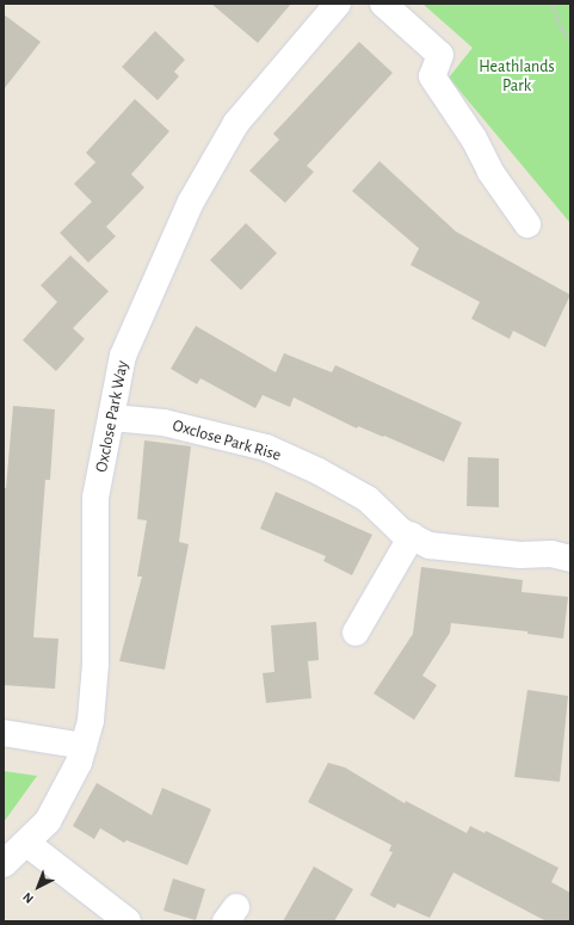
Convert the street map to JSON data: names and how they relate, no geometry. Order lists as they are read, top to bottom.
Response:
{
  "streets": {
    "street": ["Oxclose Park Way", "Oxclose Park Rise"]
  },
  "crossings": [
    ["Oxclose Park Way", "Oxclose Park Rise"]
  ],
  "parks": ["Heathlands Park"],
  "north": "bottom left"
}
